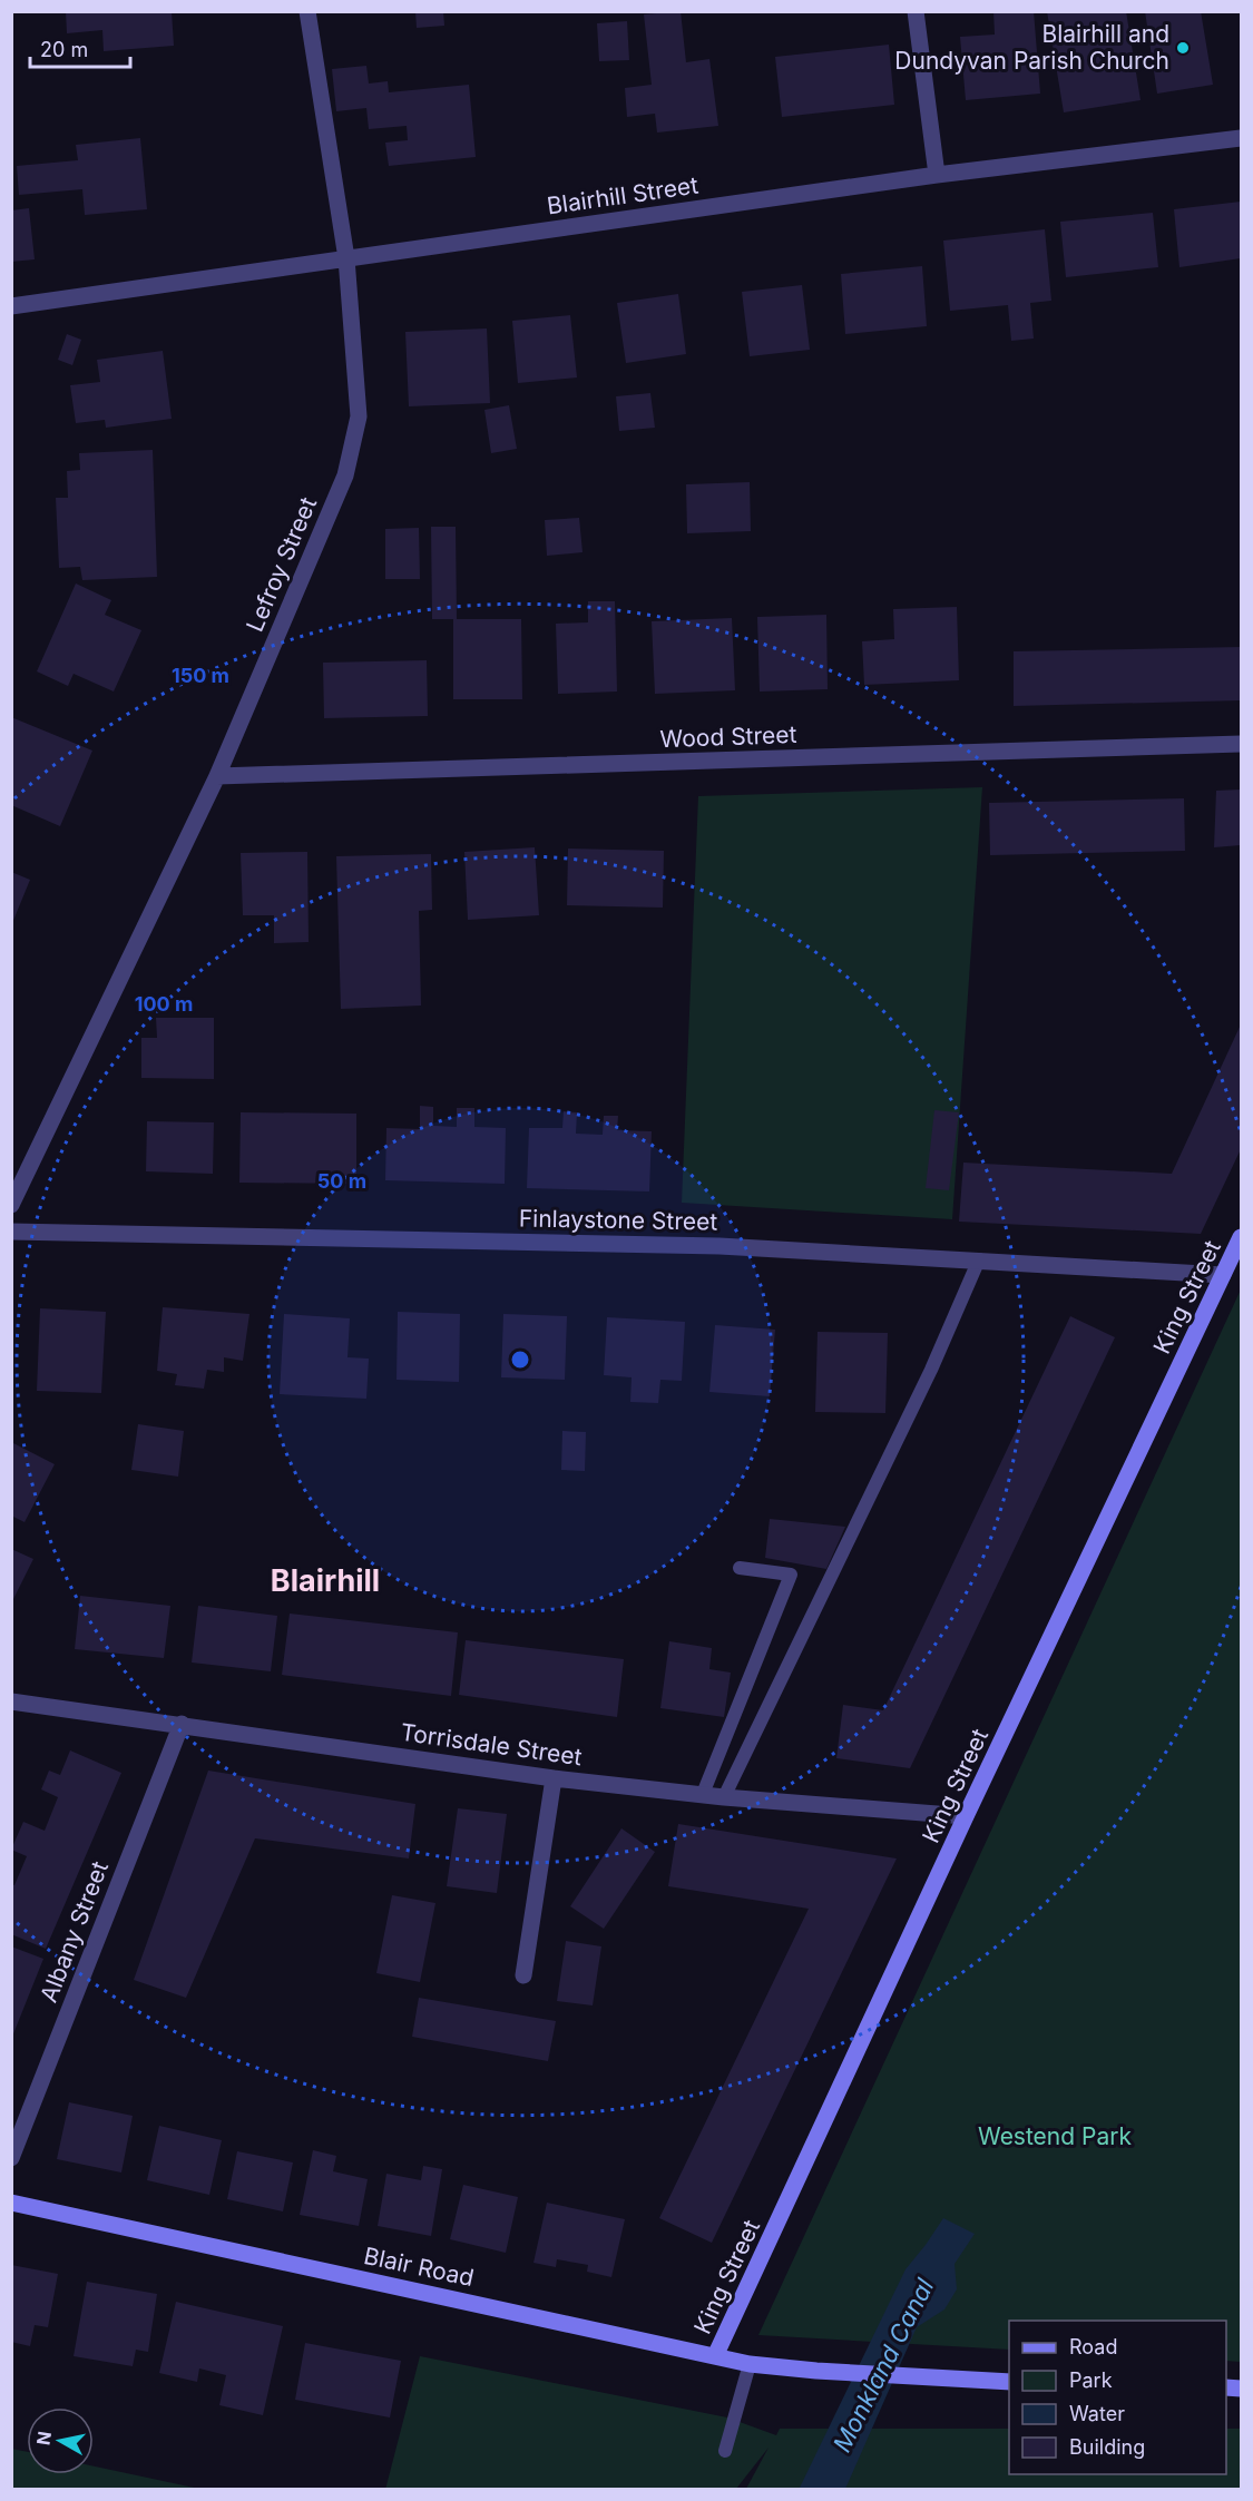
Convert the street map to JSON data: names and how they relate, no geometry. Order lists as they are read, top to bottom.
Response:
{
  "streets": {
    "street": [
      "Blairhill Street",
      "Lefroy Street",
      "Wood Street",
      "Finlaystone Street",
      "King Street",
      "Torrisdale Street",
      "Albany Street",
      "Blair Road"
    ]
  },
  "crossings": [
    ["Blairhill Street", "Lefroy Street"],
    ["Lefroy Street", "Wood Street"],
    ["Finlaystone Street", "King Street"],
    ["King Street", "Torrisdale Street"],
    ["King Street", "Blair Road"],
    ["Torrisdale Street", "Albany Street"]
  ],
  "districts": ["Blairhill"],
  "water": ["Monkland Canal"],
  "parks": ["Westend Park"],
  "places": ["Blairhill and Dundyvan Parish Church"],
  "legend": [
    "Road",
    "Park",
    "Water",
    "Building"
  ],
  "scale_bar": "20 m",
  "north": "left",
  "rings": ["150 m", "100 m", "50 m"]
}
